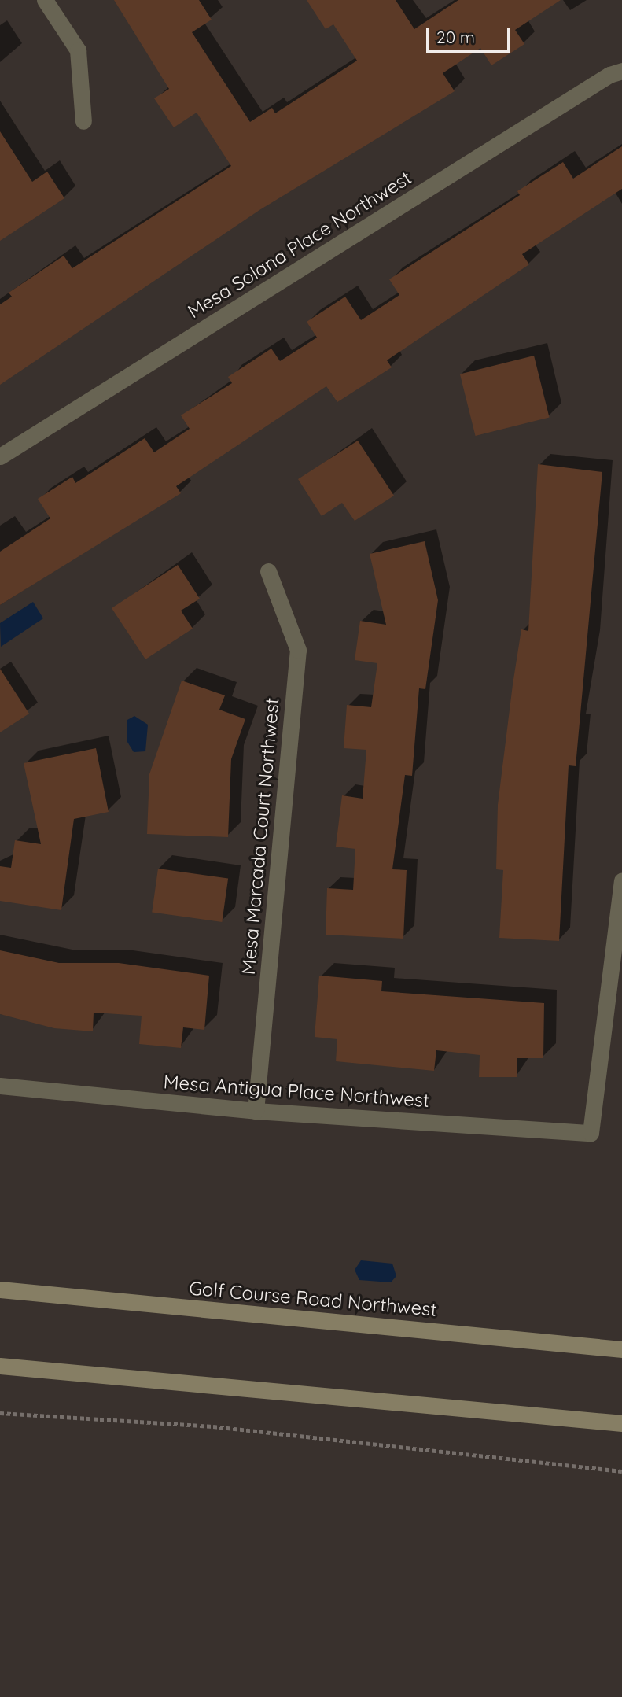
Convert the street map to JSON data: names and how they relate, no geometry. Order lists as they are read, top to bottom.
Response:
{
  "streets": {
    "main road": ["Golf Course Road Northwest"],
    "street": ["Mesa Solana Place Northwest", "Mesa Marcada Court Northwest", "Mesa Antigua Place Northwest"]
  },
  "crossings": [
    ["Mesa Marcada Court Northwest", "Mesa Antigua Place Northwest"]
  ],
  "scale_bar": "20 m"
}
